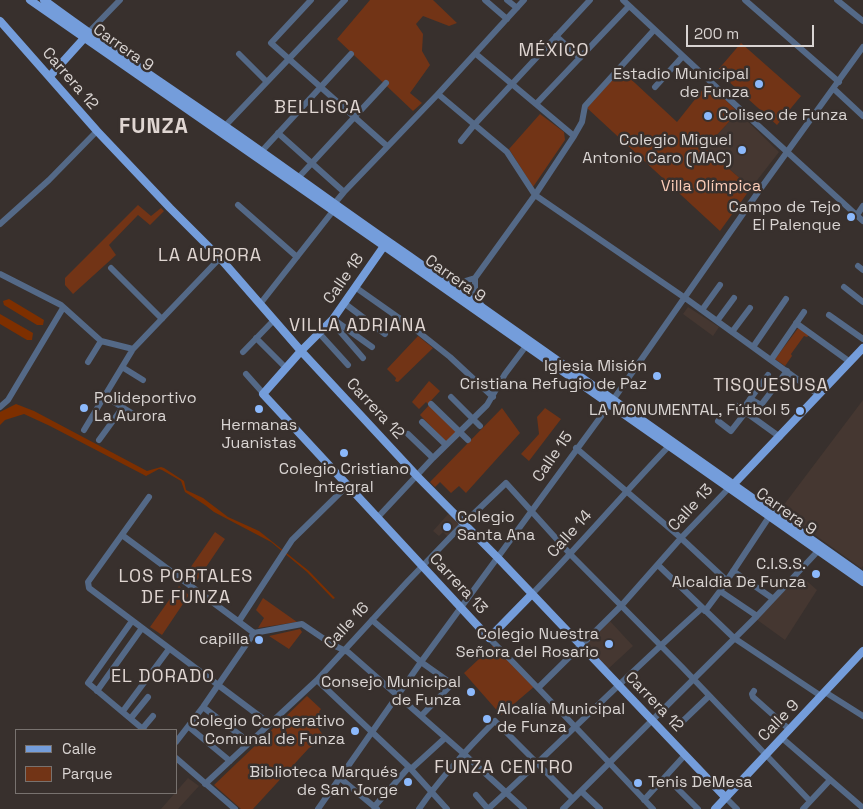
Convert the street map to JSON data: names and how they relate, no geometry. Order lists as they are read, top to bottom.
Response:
{
  "streets": {
    "main road": [
      "Carrera 9",
      "Carrera 12",
      "Calle 18",
      "Calle 13",
      "Calle 14",
      "Carrera 13",
      "Calle 9"
    ],
    "street": ["Calle 15", "Calle 16"]
  },
  "crossings": [
    ["Carrera 9", "Calle 18"],
    ["Carrera 9", "Calle 15"],
    ["Carrera 9", "Calle 13"],
    ["Carrera 9", "Calle 14"],
    ["Carrera 12", "Calle 18"],
    ["Carrera 12", "Calle 15"],
    ["Carrera 12", "Calle 13"],
    ["Carrera 12", "Calle 14"],
    ["Carrera 12", "Calle 16"],
    ["Carrera 12", "Calle 9"],
    ["Calle 18", "Carrera 13"],
    ["Calle 15", "Carrera 13"],
    ["Calle 15", "Calle 16"],
    ["Calle 13", "Carrera 13"],
    ["Calle 14", "Carrera 13"],
    ["Carrera 13", "Calle 16"]
  ],
  "districts": [
    "MÉXICO",
    "BELLISCA",
    "FUNZA",
    "LA AURORA",
    "VILLA ADRIANA",
    "TISQUESUSA",
    "LOS PORTALES DE FUNZA",
    "EL DORADO",
    "FUNZA CENTRO"
  ],
  "parks": ["Villa Olímpica"],
  "places": [
    "Estadio Municipal de Funza",
    "Coliseo de Funza",
    "Colegio Miguel Antonio Caro (MAC)",
    "Campo de Tejo El Palenque",
    "Iglesia Misión Cristiana Refugio de Paz",
    "Polideportivo La Aurora",
    "Hermanas Juanistas",
    "LA MONUMENTAL, Fútbol 5",
    "Colegio Cristiano Integral",
    "Colegio Santa Ana",
    "C.I.S.S. Alcaldia De Funza",
    "capilla",
    "Colegio Nuestra Señora del Rosario",
    "Consejo Municipal de Funza",
    "Alcalía Municipal de Funza",
    "Colegio Cooperativo Comunal de Funza",
    "Biblioteca Marqués de San Jorge",
    "Tenis DeMesa"
  ],
  "legend": ["Calle", "Parque"],
  "scale_bar": "200 m"
}
